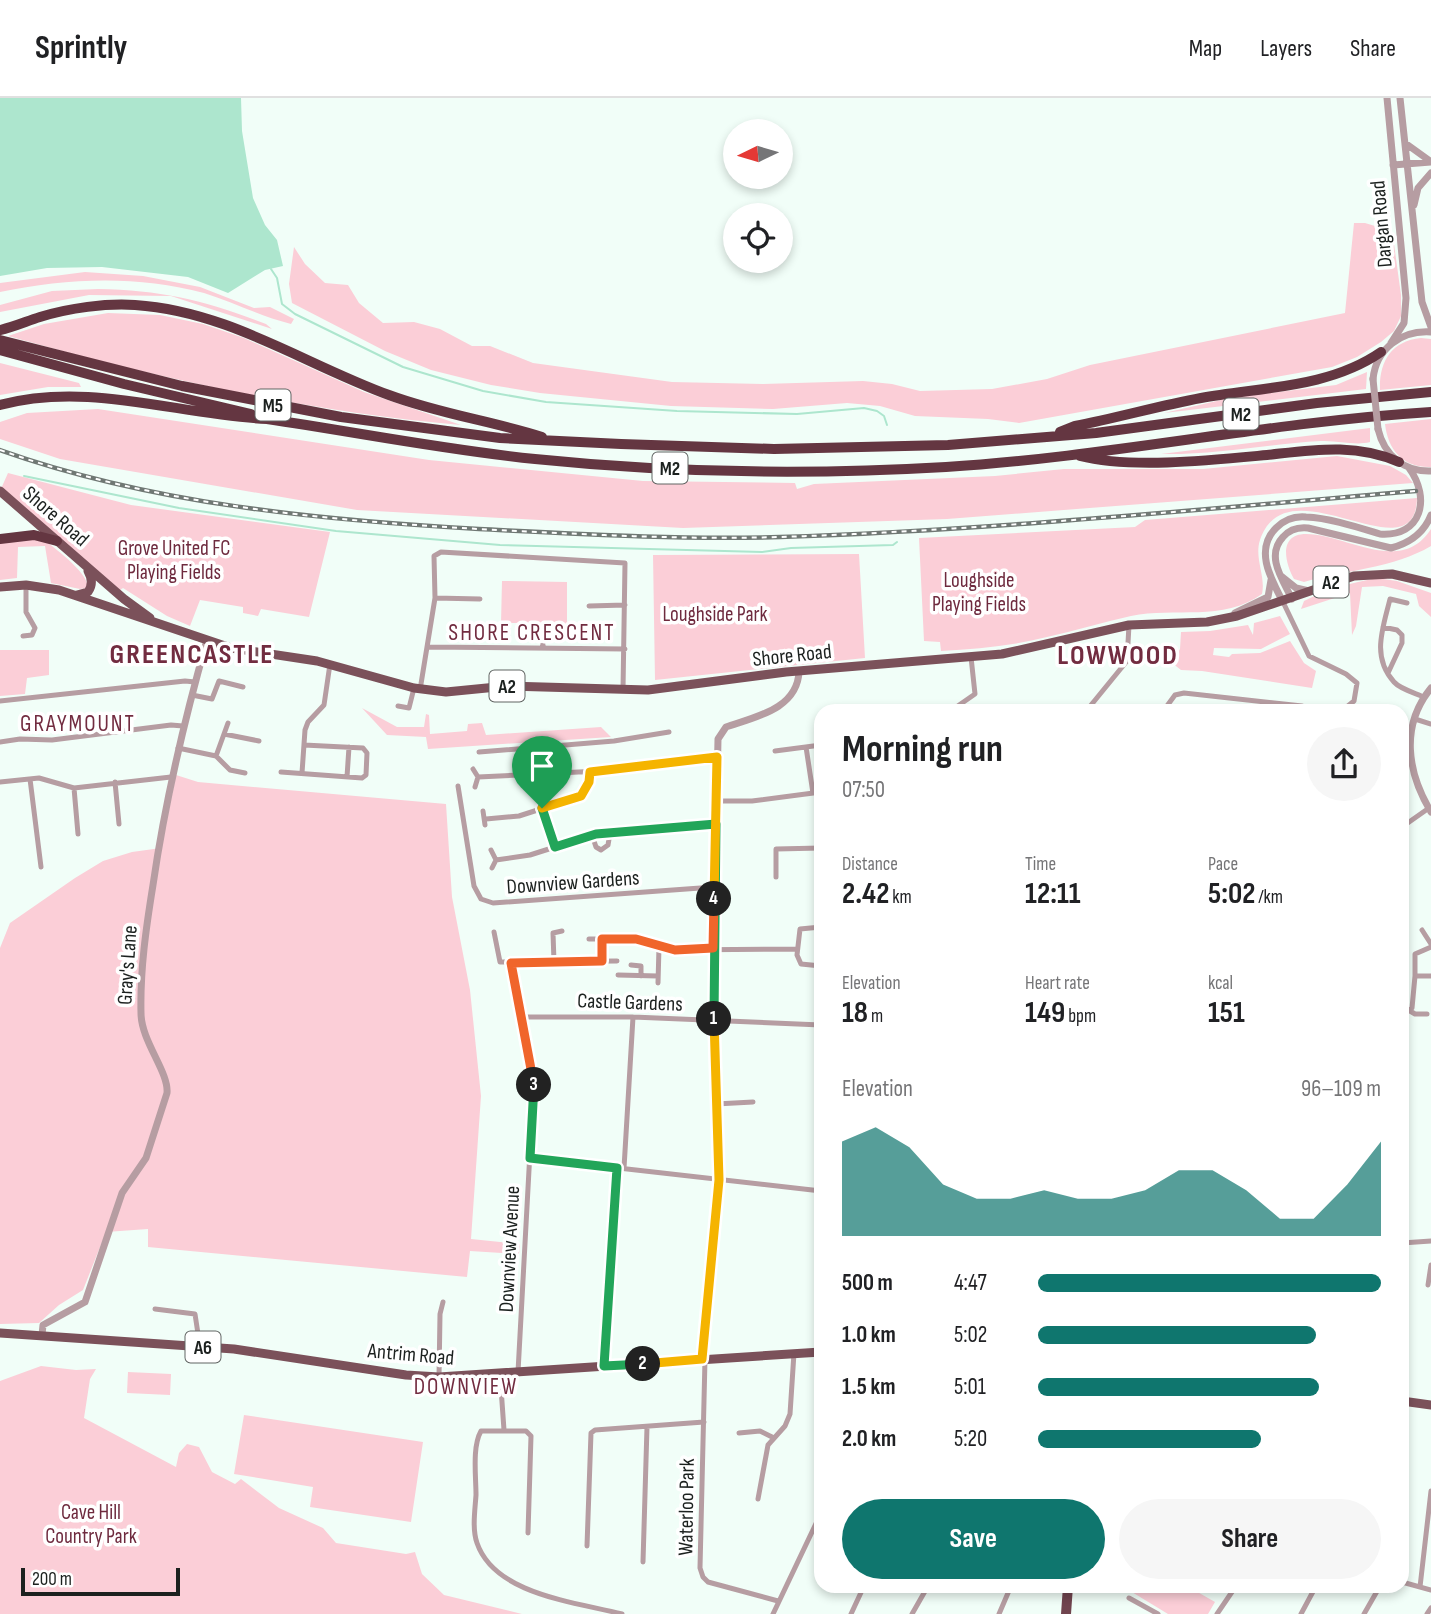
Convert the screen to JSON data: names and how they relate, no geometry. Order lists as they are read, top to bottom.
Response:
{
  "streets": {
    "highway": ["M5", "M2"],
    "main road": [
      "Shore Road",
      "A2",
      "A6",
      "Antrim Road"
    ],
    "street": [
      "Dargan Road",
      "Downview Gardens",
      "Gray's Lane",
      "Castle Gardens",
      "Downview Avenue",
      "Waterloo Park"
    ]
  },
  "crossings": [
    ["M5", "M2"],
    ["Shore Road", "Gray's Lane"],
    ["Gray's Lane", "Antrim Road"],
    ["Castle Gardens", "Downview Avenue"],
    ["Downview Avenue", "Antrim Road"],
    ["Antrim Road", "Waterloo Park"]
  ],
  "districts": [
    "SHORE CRESCENT",
    "GREENCASTLE",
    "LOWWOOD",
    "GRAYMOUNT",
    "DOWNVIEW"
  ],
  "parks": [
    "Grove United FC Playing Fields",
    "Loughside Playing Fields",
    "Loughside Park",
    "Cave Hill Country Park"
  ],
  "scale_bar": "200 m",
  "north": "left",
  "page": {
    "header": "Sprintly",
    "nav": ["Map", "Layers", "Share"],
    "heading": ["Morning run", "07:50"],
    "stats": [
      ["Distance", "2.42 km"],
      ["Time", "12:11"],
      ["Pace", "5:02 /km"],
      ["Elevation", "18 m"],
      ["Heart rate", "149 bpm"],
      ["kcal", "151"]
    ],
    "pins": [
      "4",
      "1",
      "3",
      "2"
    ],
    "chart": ["Elevation", "96–109 m"],
    "list": [
      {
        "name": "500 m",
        "note": "4:47"
      },
      {
        "name": "1.0 km",
        "note": "5:02"
      },
      {
        "name": "1.5 km",
        "note": "5:01"
      },
      {
        "name": "2.0 km",
        "note": "5:20"
      }
    ],
    "buttons": ["Save", "Share"],
    "scale": "200 m"
  }
}
